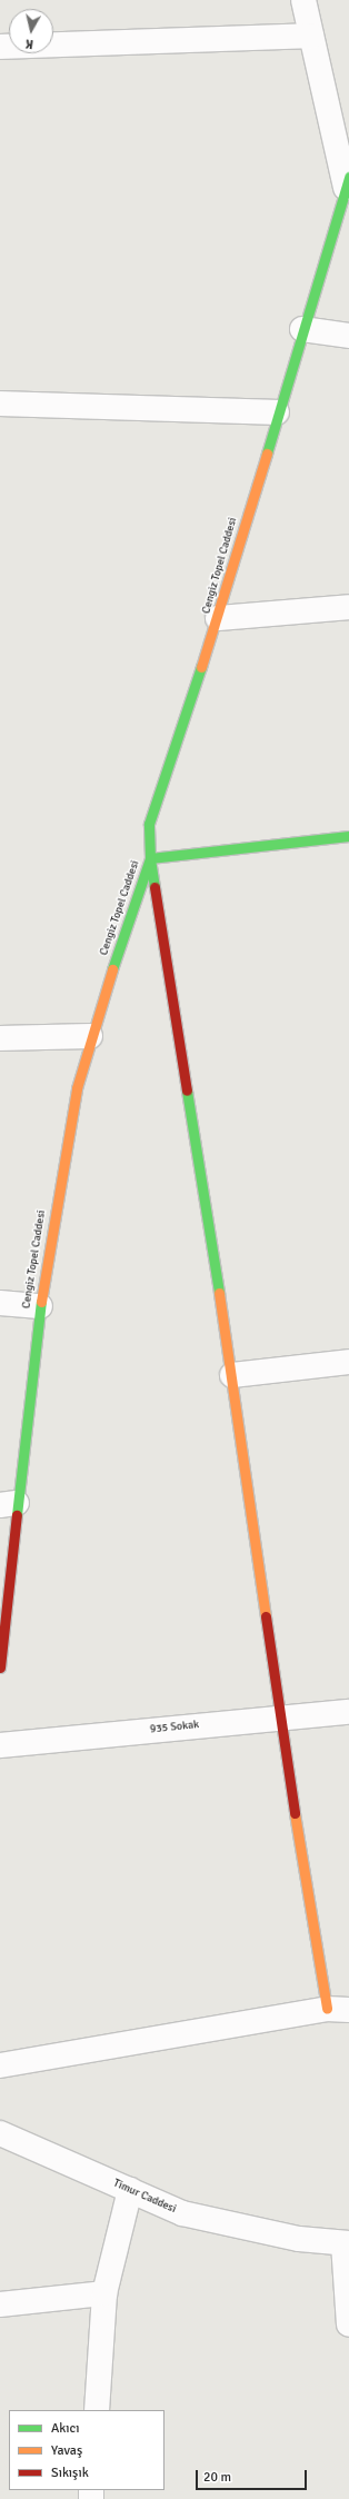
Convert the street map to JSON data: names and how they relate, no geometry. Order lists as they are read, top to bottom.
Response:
{
  "streets": {
    "street": ["Cengiz Topel Caddesi", "935 Sokak", "Timur Caddesi"]
  },
  "legend": ["Akıcı", "Yavaş", "Sıkışık"],
  "scale_bar": "20 m",
  "north": "bottom"
}
